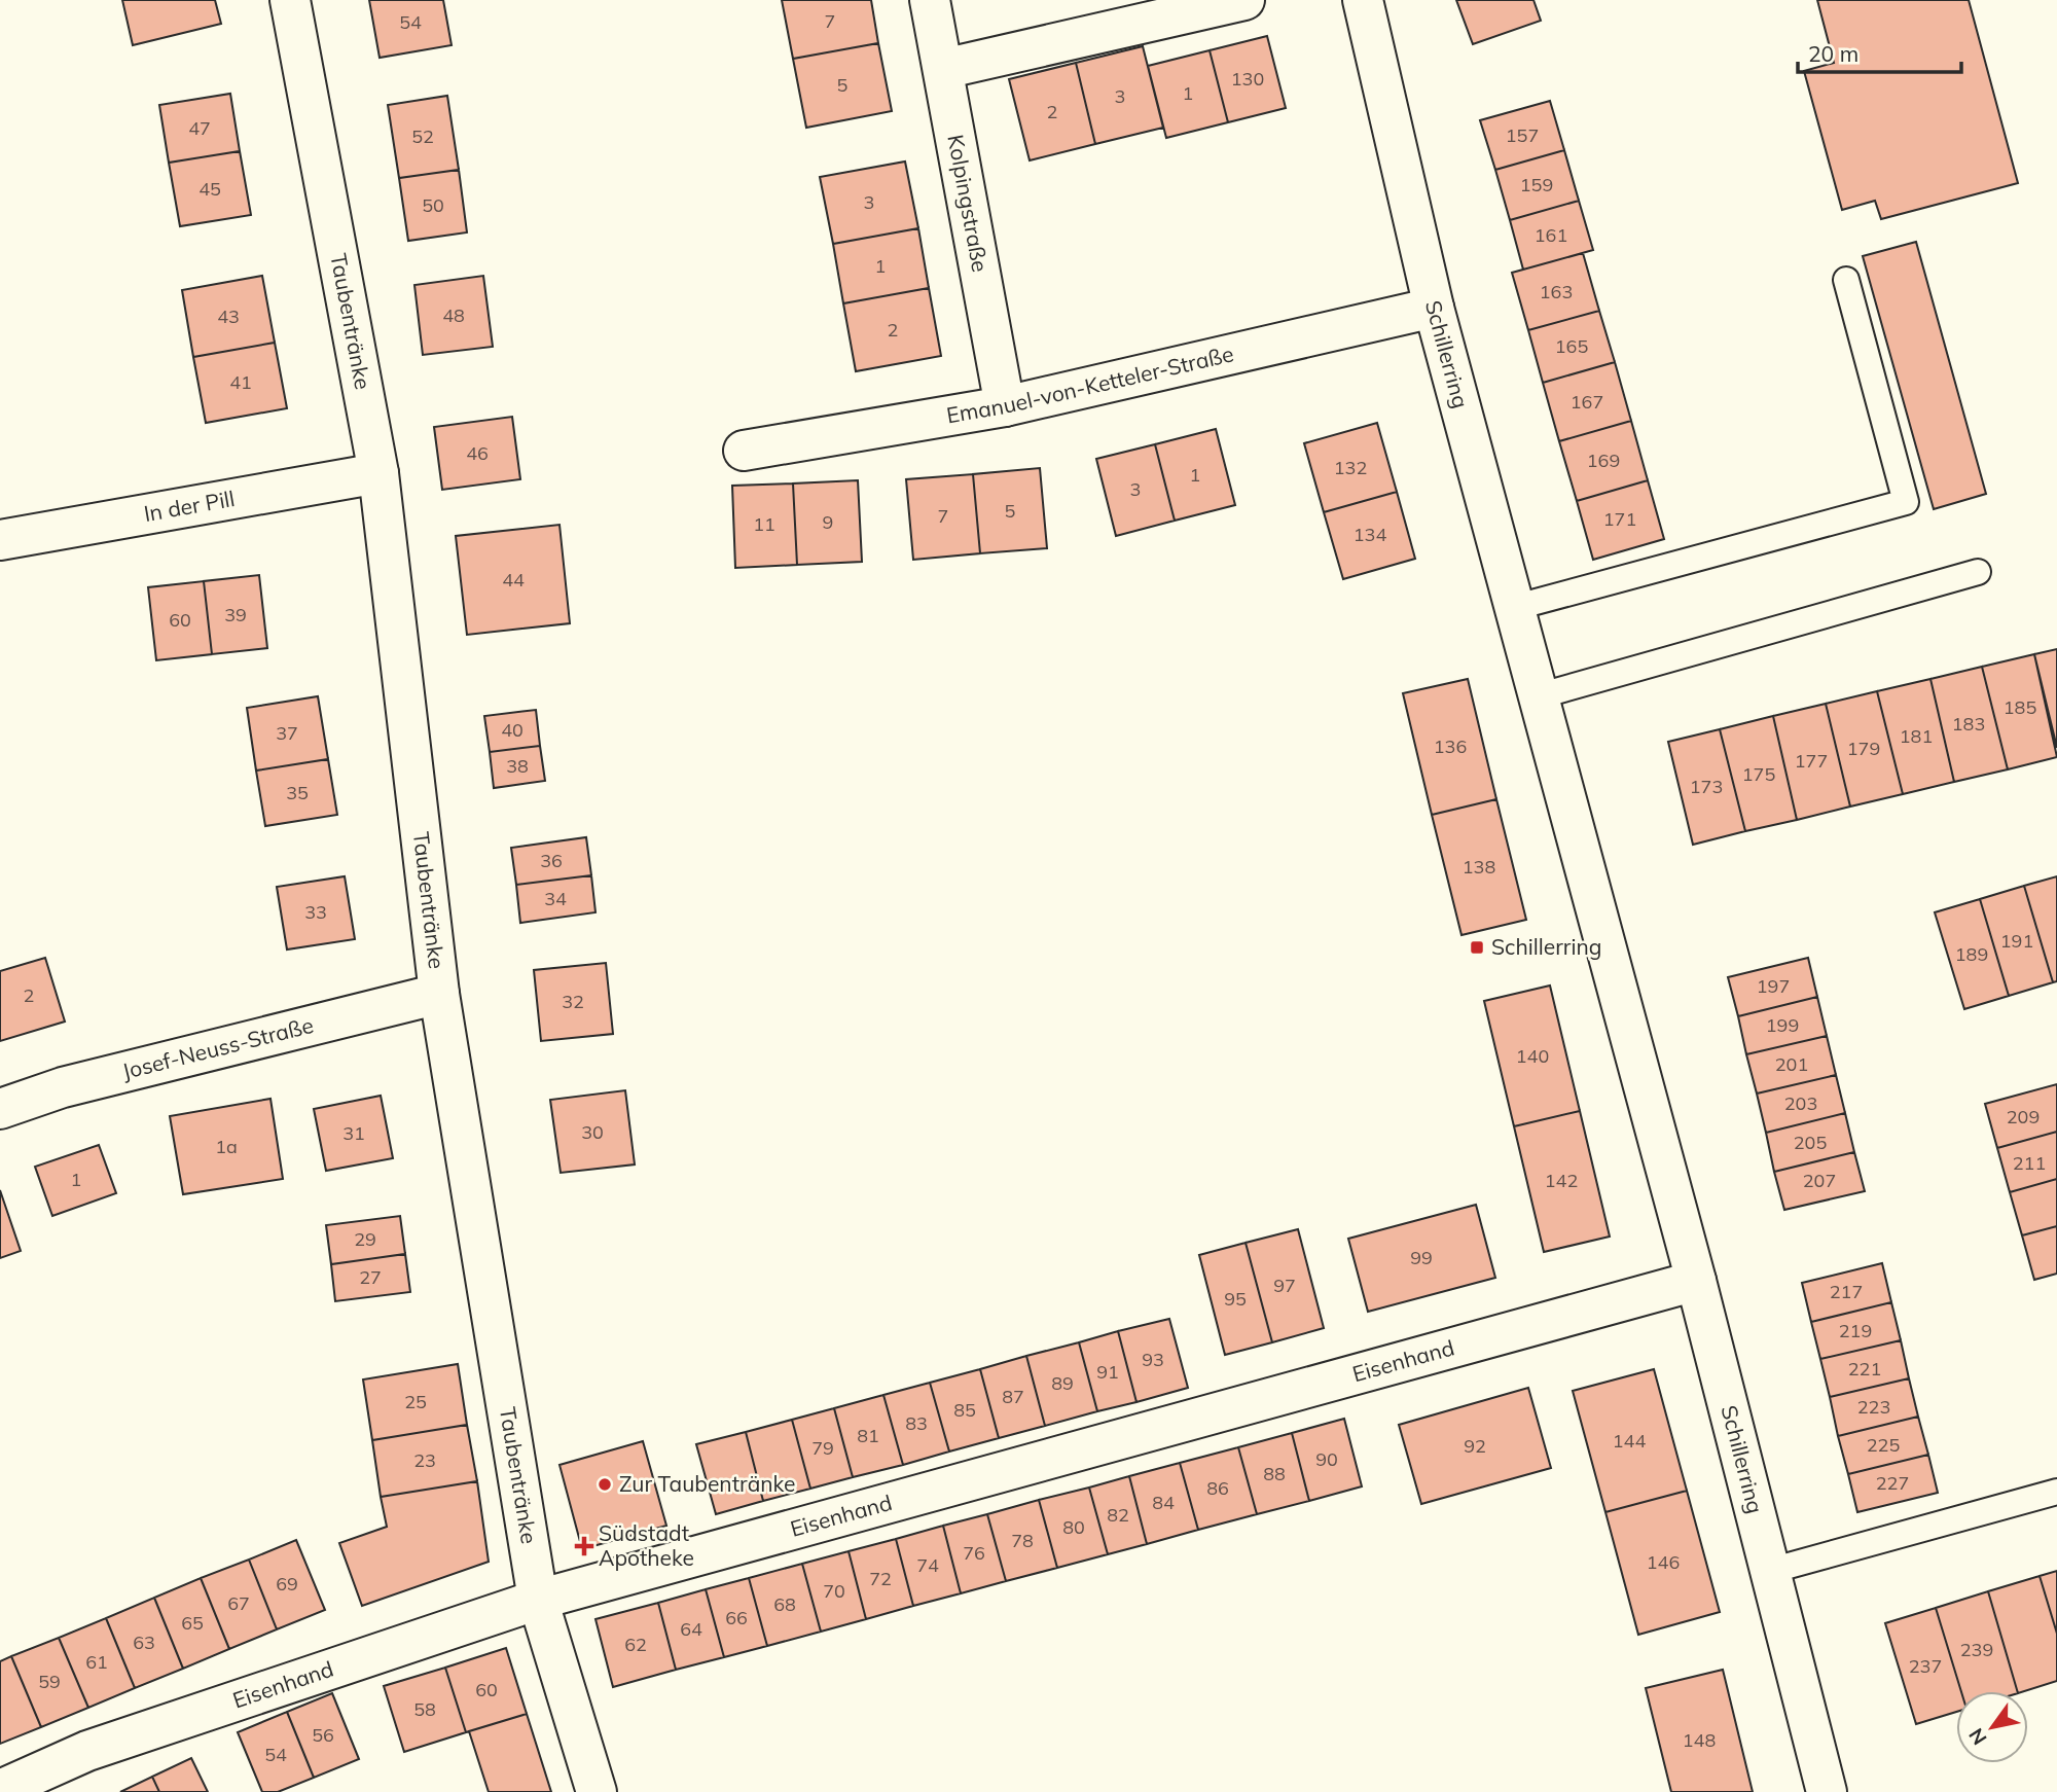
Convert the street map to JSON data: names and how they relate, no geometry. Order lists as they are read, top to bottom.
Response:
{
  "streets": {
    "street": [
      "Kolpingstraße",
      "Taubentränke",
      "Schillerring",
      "Emanuel-von-Ketteler-Straße",
      "In der Pill",
      "Josef-Neuss-Straße",
      "Eisenhand"
    ]
  },
  "crossings": [
    ["Kolpingstraße", "Emanuel-von-Ketteler-Straße"],
    ["Taubentränke", "In der Pill"],
    ["Taubentränke", "Josef-Neuss-Straße"],
    ["Taubentränke", "Eisenhand"],
    ["Schillerring", "Emanuel-von-Ketteler-Straße"],
    ["Schillerring", "Eisenhand"]
  ],
  "places": {
    "transit": ["Schillerring"],
    "other": ["Zur Taubentränke"],
    "health": ["Südstadt Apotheke"]
  },
  "house_numbers": [
    "7",
    "54",
    "130",
    "5",
    "1",
    "3",
    "2",
    "47",
    "157",
    "52",
    "159",
    "45",
    "3",
    "50",
    "161",
    "1",
    "163",
    "48",
    "43",
    "2",
    "165",
    "41",
    "167",
    "46",
    "169",
    "132",
    "1",
    "3",
    "5",
    "7",
    "171",
    "9",
    "11",
    "134",
    "44",
    "39",
    "60",
    "185",
    "183",
    "40",
    "37",
    "181",
    "136",
    "179",
    "177",
    "38",
    "175",
    "173",
    "35",
    "36",
    "138",
    "34",
    "33",
    "191",
    "189",
    "197",
    "2",
    "32",
    "199",
    "140",
    "201",
    "203",
    "209",
    "30",
    "31",
    "205",
    "1a",
    "211",
    "1",
    "142",
    "207",
    "29",
    "99",
    "27",
    "97",
    "217",
    "95",
    "219",
    "93",
    "221",
    "91",
    "89",
    "87",
    "25",
    "223",
    "85",
    "83",
    "81",
    "144",
    "225",
    "92",
    "79",
    "90",
    "23",
    "88",
    "227",
    "86",
    "84",
    "82",
    "80",
    "78",
    "76",
    "146",
    "74",
    "72",
    "69",
    "70",
    "67",
    "68",
    "66",
    "65",
    "64",
    "63",
    "62",
    "239",
    "61",
    "237",
    "59",
    "60",
    "58",
    "56",
    "148",
    "54"
  ],
  "scale_bar": "20 m",
  "north": "bottom left"
}
